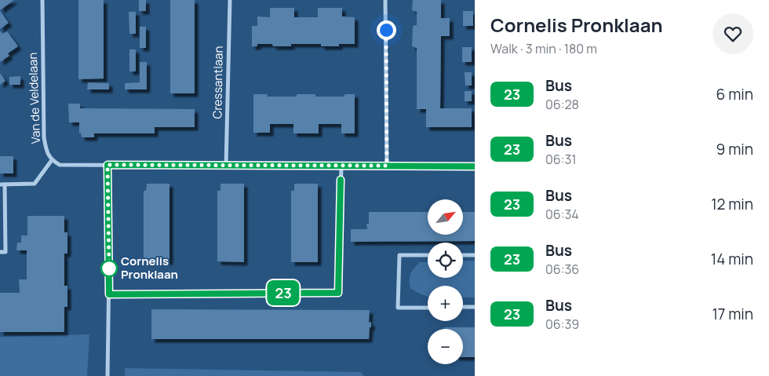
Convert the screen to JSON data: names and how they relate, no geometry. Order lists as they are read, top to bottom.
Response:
{
  "streets": {
    "street": ["Cressantlaan", "Van de Veldelaan"]
  },
  "places": ["Cornelis Pronklaan"],
  "lines": ["bus line 23"],
  "north": "top right",
  "page": {
    "on_map": "23",
    "heading": ["Cornelis Pronklaan", "Walk · 3 min · 180 m"],
    "list": [
      {
        "mark": "23",
        "name": "Bus",
        "note": "06:28",
        "value": "6 min"
      },
      {
        "mark": "23",
        "name": "Bus",
        "note": "06:31",
        "value": "9 min"
      },
      {
        "mark": "23",
        "name": "Bus",
        "note": "06:34",
        "value": "12 min"
      },
      {
        "mark": "23",
        "name": "Bus",
        "note": "06:36",
        "value": "14 min"
      },
      {
        "mark": "23",
        "name": "Bus",
        "note": "06:39",
        "value": "17 min"
      }
    ],
    "map_buttons": ["+", "−"]
  }
}
